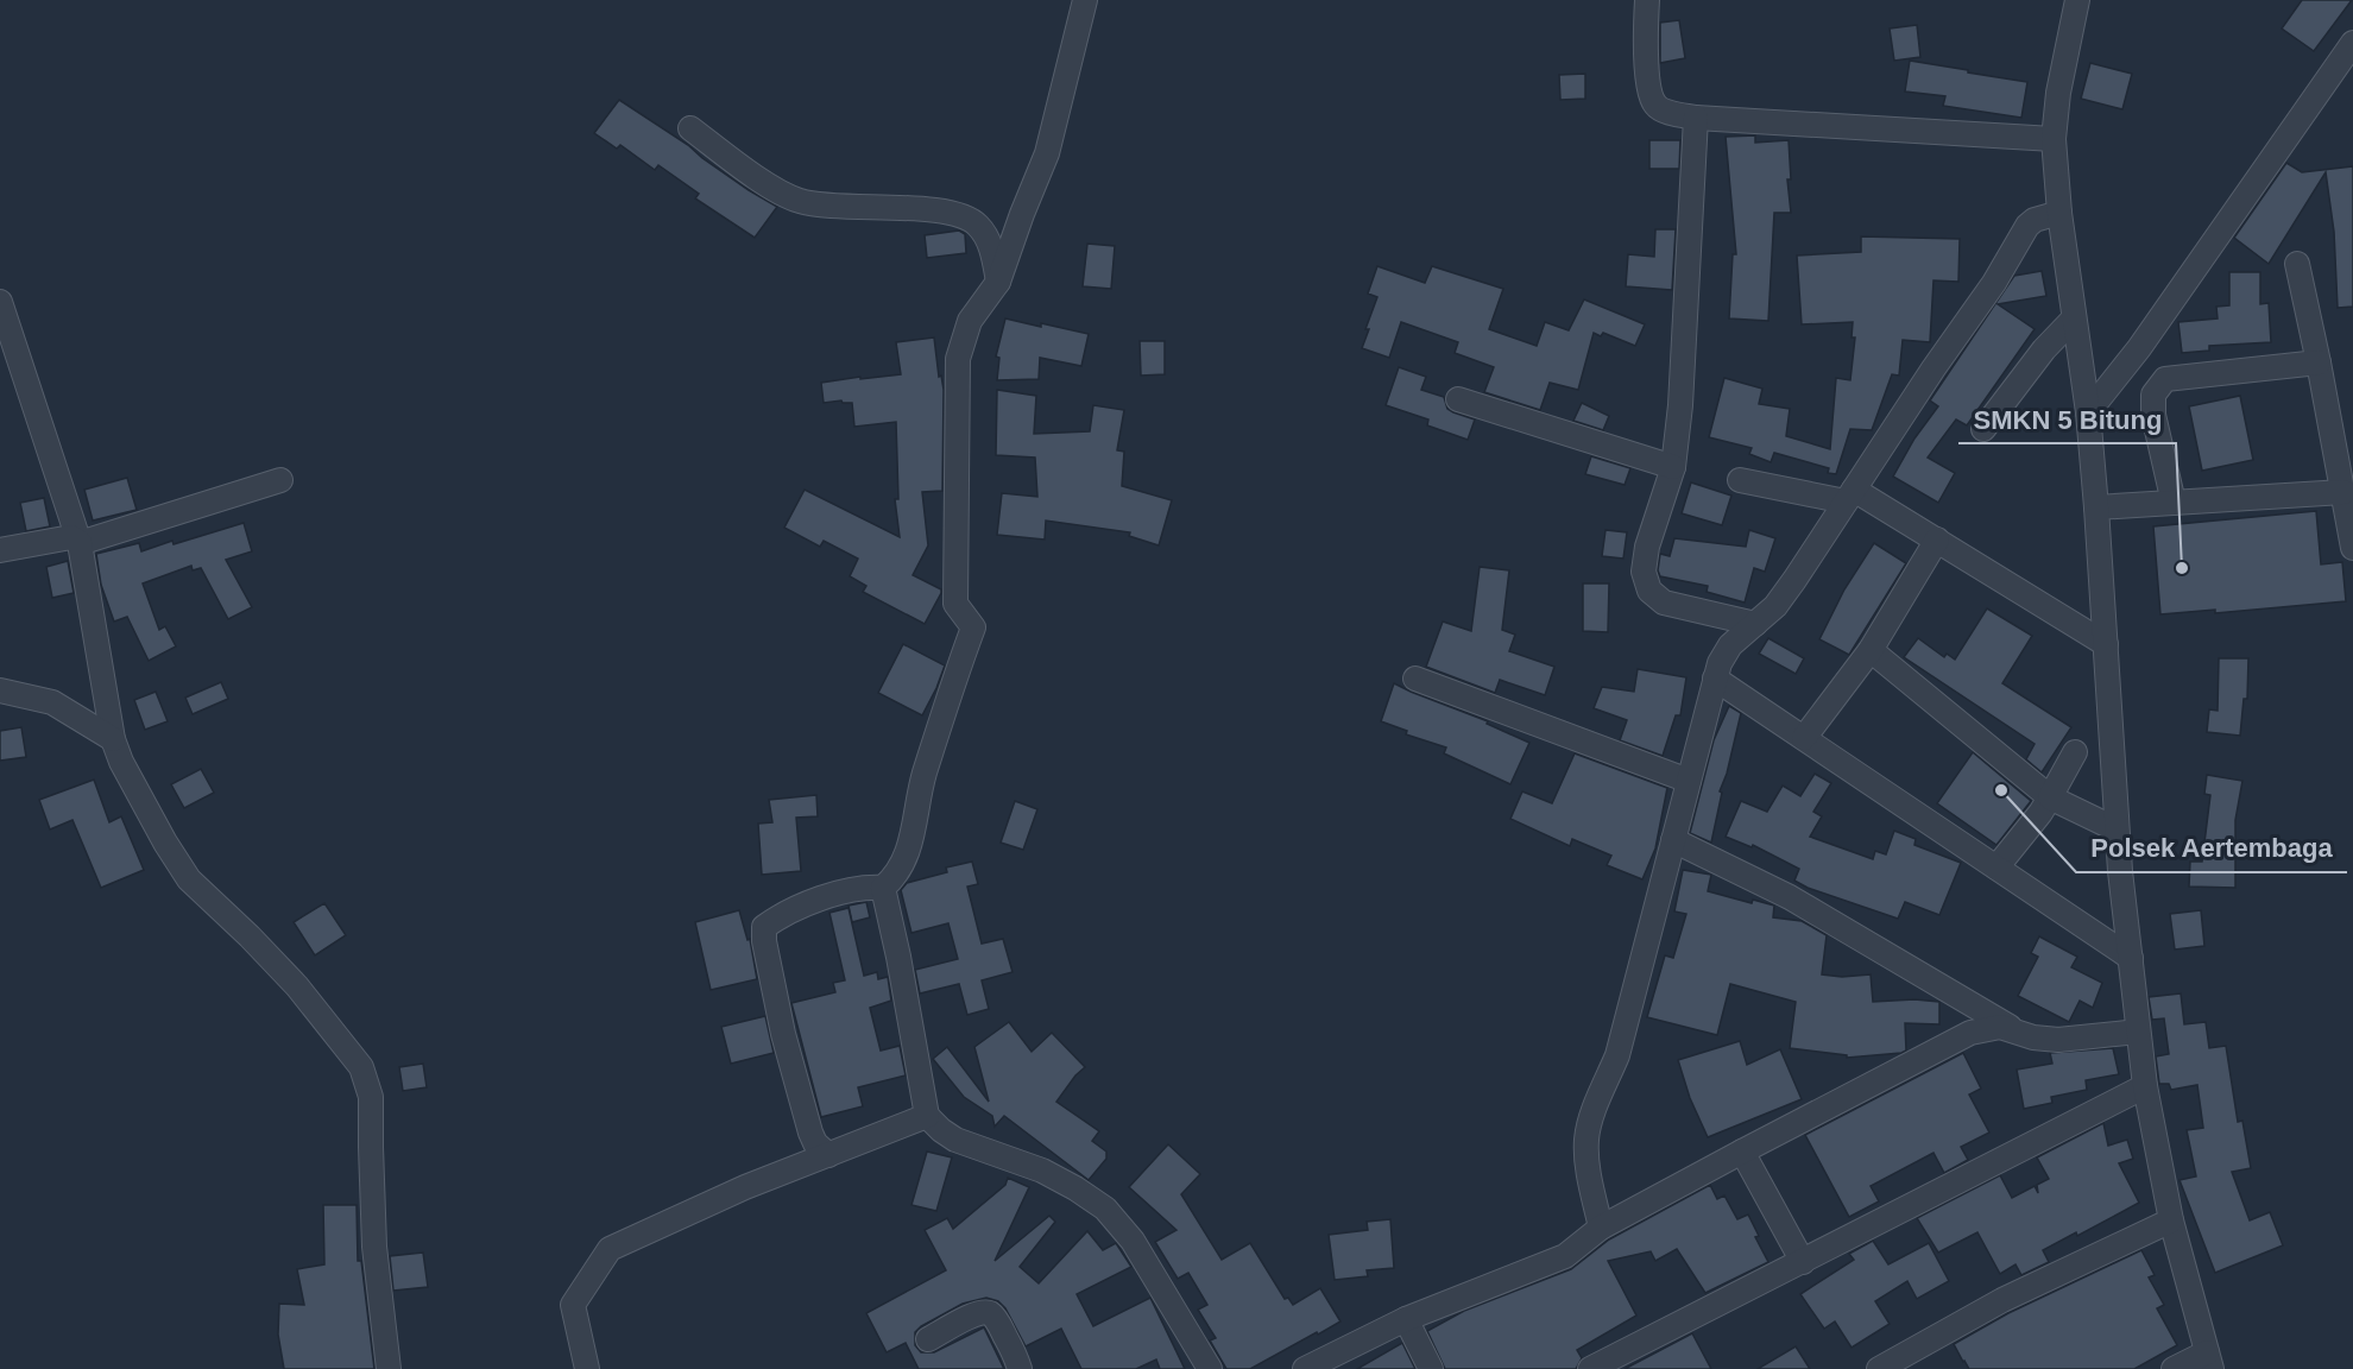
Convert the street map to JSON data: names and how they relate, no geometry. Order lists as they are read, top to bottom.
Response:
{
  "places": ["SMKN 5 Bitung", "Polsek Aertembaga"]
}
